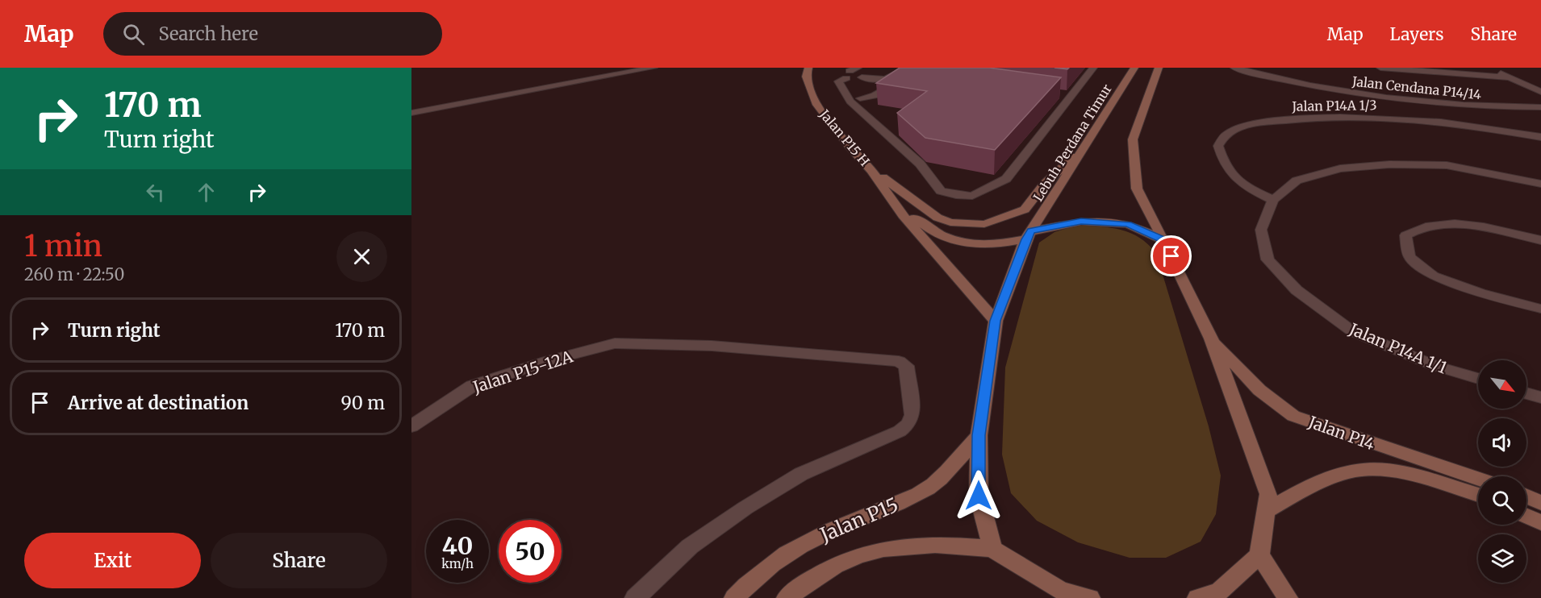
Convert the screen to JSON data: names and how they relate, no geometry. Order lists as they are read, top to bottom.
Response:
{
  "streets": {
    "main road": [
      "Jalan P15 H",
      "Lebuh Perdana Timur",
      "Jalan P14",
      "Jalan P15"
    ],
    "street": [
      "Jalan Cendana P14/14",
      "Jalan P14A 1/3",
      "Jalan P14A 1/1",
      "Jalan P15-12A"
    ]
  },
  "crossings": [
    ["Jalan P14A 1/3", "Jalan P14A 1/1"],
    ["Jalan P15 H", "Lebuh Perdana Timur"],
    ["Lebuh Perdana Timur", "Jalan P15"]
  ],
  "north": "bottom right",
  "page": {
    "header": "Map",
    "search": "Search here",
    "nav": ["Map", "Layers", "Share"],
    "turn": ["170 m", "Turn right"],
    "heading": ["1 min", "260 m · 22:50"],
    "list": [
      {
        "name": "Turn right",
        "value": "170 m"
      },
      {
        "name": "Arrive at destination",
        "value": "90 m"
      }
    ],
    "speed": "40 km/h",
    "limit": "50",
    "buttons": ["Exit", "Share"]
  }
}
